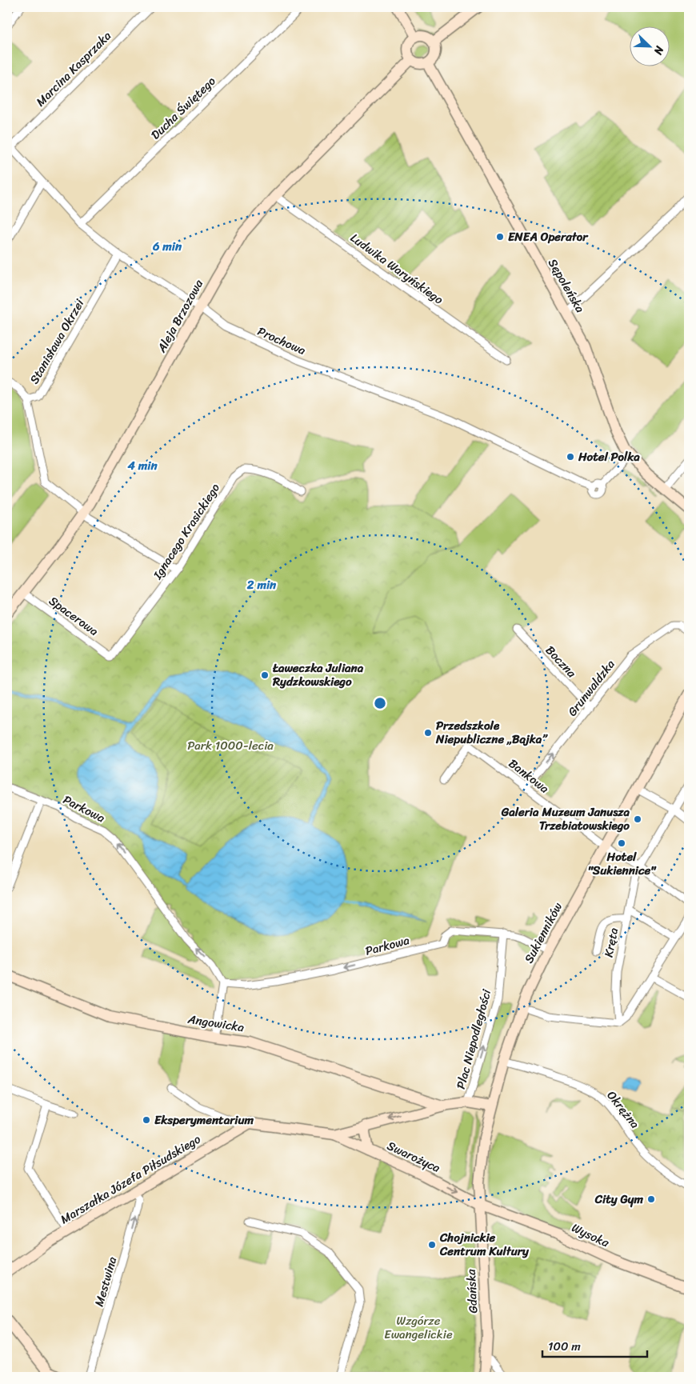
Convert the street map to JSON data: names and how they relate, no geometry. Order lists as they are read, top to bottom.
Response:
{
  "streets": {
    "street": [
      "Marcina Kasprzaka",
      "Ducha Świętego",
      "Ludwika Waryńskiego",
      "Sępoleńska",
      "Aleja Brzozowa",
      "Prochowa",
      "Stanisława Okrzei",
      "Ignacego Krasickiego",
      "Spacerowa",
      "Boczna",
      "Grunwaldzka",
      "Bankowa",
      "Parkowa",
      "Sukienników",
      "Kręta",
      "Angowicka",
      "Plac Niepodległości",
      "Okrężna",
      "Swarożyca",
      "Marszałka Józefa Piłsudskiego",
      "Wysoka",
      "Mestwina",
      "Gdańska"
    ]
  },
  "crossings": [
    ["Marcina Kasprzaka", "Prochowa"],
    ["Ducha Świętego", "Prochowa"],
    ["Ludwika Waryńskiego", "Aleja Brzozowa"],
    ["Sępoleńska", "Aleja Brzozowa"],
    ["Sępoleńska", "Prochowa"],
    ["Aleja Brzozowa", "Prochowa"],
    ["Aleja Brzozowa", "Stanisława Okrzei"],
    ["Aleja Brzozowa", "Spacerowa"],
    ["Prochowa", "Stanisława Okrzei"],
    ["Stanisława Okrzei", "Ignacego Krasickiego"],
    ["Ignacego Krasickiego", "Spacerowa"],
    ["Boczna", "Grunwaldzka"],
    ["Grunwaldzka", "Bankowa"],
    ["Bankowa", "Sukienników"],
    ["Bankowa", "Kręta"],
    ["Parkowa", "Sukienników"],
    ["Parkowa", "Plac Niepodległości"],
    ["Sukienników", "Okrężna"],
    ["Sukienników", "Swarożyca"],
    ["Sukienników", "Marszałka Józefa Piłsudskiego"],
    ["Sukienników", "Wysoka"],
    ["Sukienników", "Gdańska"],
    ["Angowicka", "Marszałka Józefa Piłsudskiego"],
    ["Plac Niepodległości", "Marszałka Józefa Piłsudskiego"],
    ["Swarożyca", "Marszałka Józefa Piłsudskiego"],
    ["Swarożyca", "Wysoka"],
    ["Swarożyca", "Gdańska"],
    ["Marszałka Józefa Piłsudskiego", "Mestwina"],
    ["Wysoka", "Gdańska"]
  ],
  "one_way": [
    "Grunwaldzka",
    "Parkowa",
    "Plac Niepodległości",
    "Swarożyca",
    "Mestwina"
  ],
  "parks": ["Park 1000-lecia", "Wzgórze Ewangelickie"],
  "places": [
    "ENEA Operator",
    "Hotel Polka",
    "Ławeczka Juliana Rydzkowskiego",
    "Przedszkole Niepubliczne „Bajka”",
    "Galeria Muzeum Janusza Trzebiatowskiego",
    "Hotel \"Sukiennice\"",
    "Eksperymentarium",
    "City Gym",
    "Chojnickie Centrum Kultury"
  ],
  "scale_bar": "100 m",
  "north": "bottom right",
  "rings": ["6 min", "4 min", "2 min"]
}
